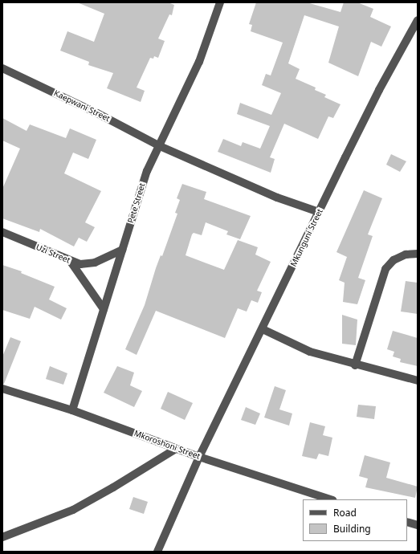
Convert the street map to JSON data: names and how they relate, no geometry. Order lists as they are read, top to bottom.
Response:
{
  "streets": {
    "street": [
      "Kaepwani Street",
      "Pete Street",
      "Mkunguni Street",
      "Uzi Street",
      "Mkoroshoni Street"
    ]
  },
  "crossings": [
    ["Kaepwani Street", "Pete Street"],
    ["Kaepwani Street", "Mkunguni Street"],
    ["Pete Street", "Uzi Street"],
    ["Pete Street", "Mkoroshoni Street"],
    ["Mkunguni Street", "Mkoroshoni Street"]
  ],
  "legend": ["Road", "Building"]
}
